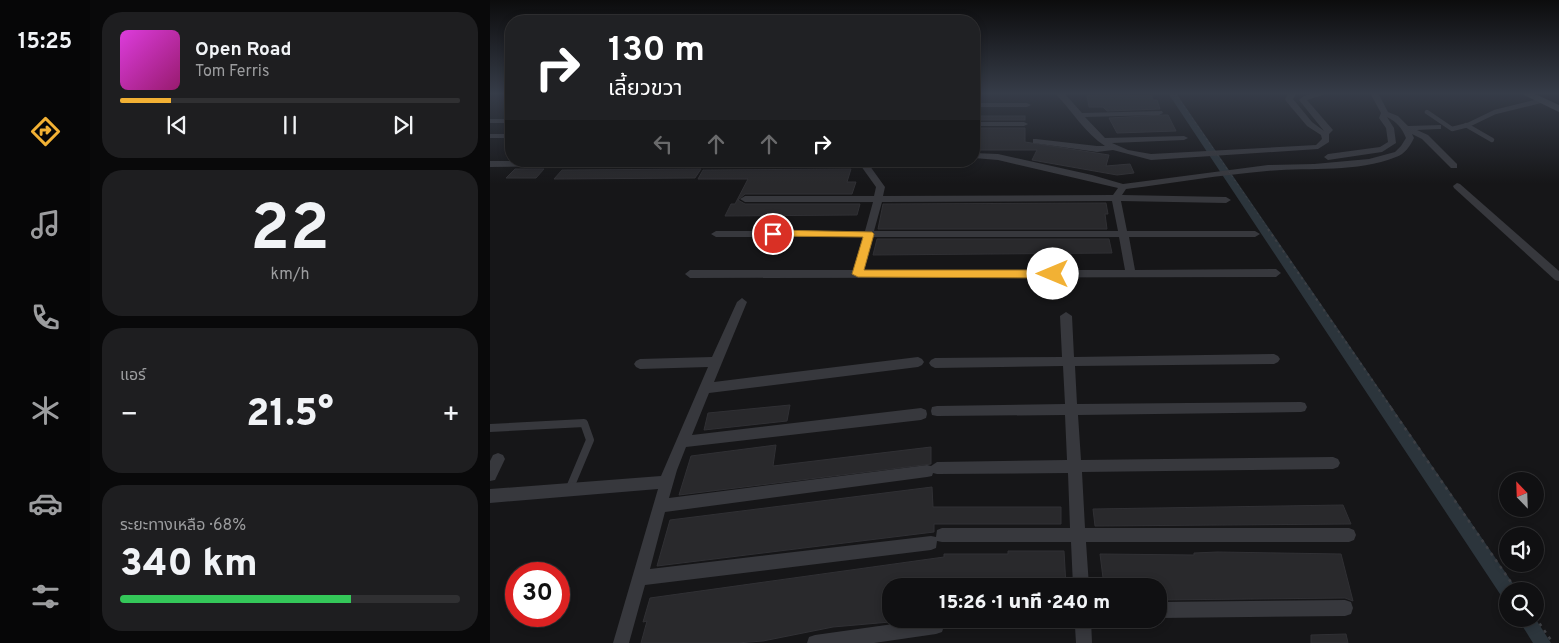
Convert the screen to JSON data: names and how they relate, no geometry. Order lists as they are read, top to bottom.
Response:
{
  "north": "top left",
  "page": {
    "tabs": "15:25",
    "turn": ["130 m", "เลี้ยวขวา"],
    "song": ["Open Road", "Tom Ferris"],
    "tile": [
      ["22", "km/h"],
      "แอร์",
      ["ระยะทางเหลือ · 68%", "340 km"]
    ],
    "heat": ["−", "21.5°", "+"],
    "limit": "30",
    "trip": "15:26 · 1 นาที · 240 m"
  }
}
